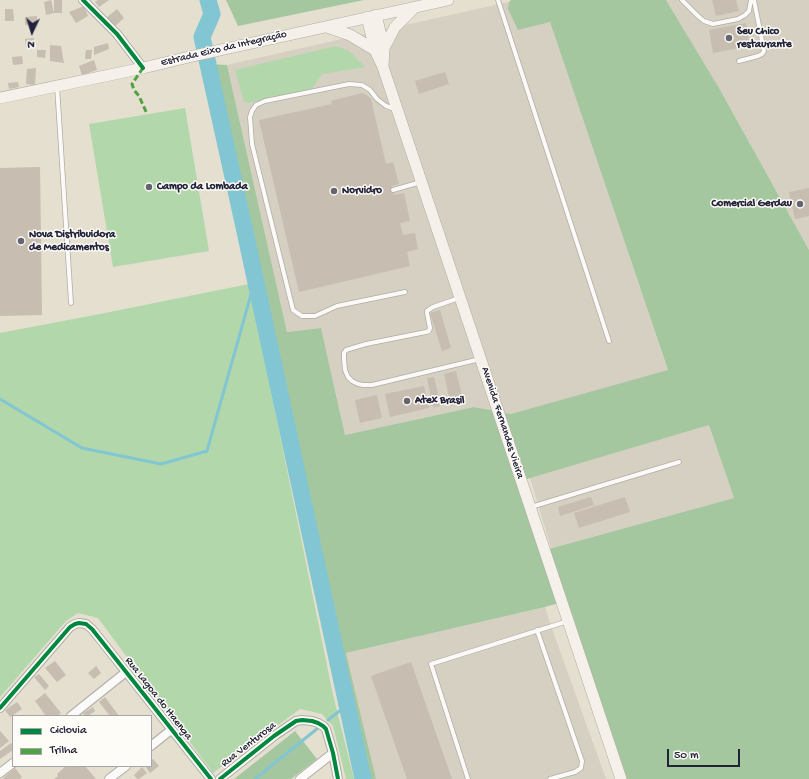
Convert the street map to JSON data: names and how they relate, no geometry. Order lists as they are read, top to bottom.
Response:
{
  "streets": {
    "main road": ["Estrada Eixo da Integração", "Avenida Fernandes Vieira"],
    "street": ["Rua Lagoa do Itaenga", "Rua Venturosa"]
  },
  "crossings": [
    ["Estrada Eixo da Integração", "Avenida Fernandes Vieira"]
  ],
  "places": [
    "Seu Chico restaurante",
    "Campo da Lombada",
    "Norvidro",
    "Comercial Gerdau",
    "Nova Distribuidora de Medicamentos",
    "Atex Brasil"
  ],
  "legend": ["Ciclovia", "Trilha"],
  "scale_bar": "50 m",
  "north": "bottom"
}
